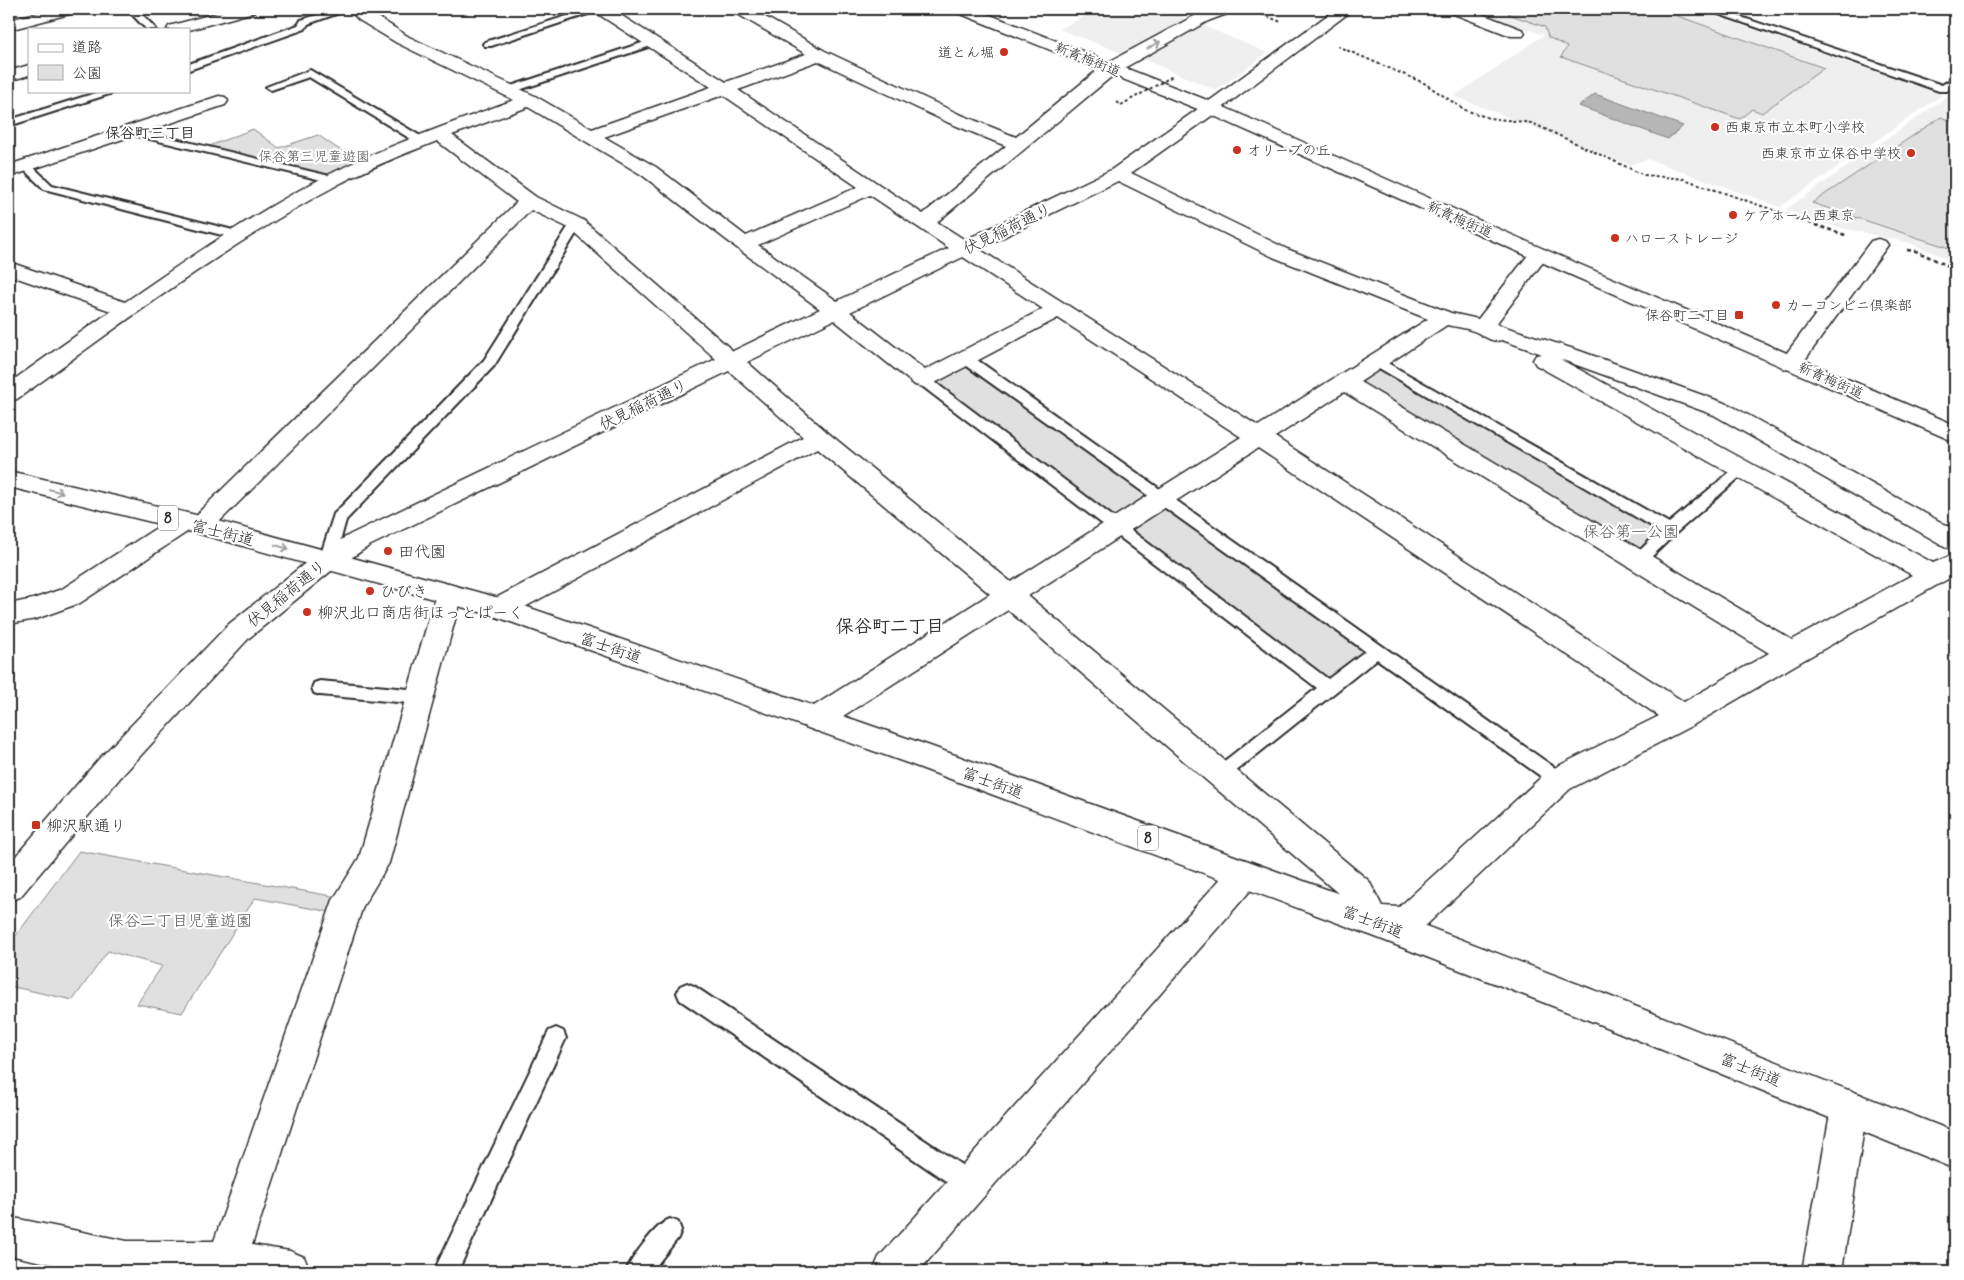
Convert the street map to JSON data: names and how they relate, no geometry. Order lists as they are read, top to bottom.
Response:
{
  "streets": {
    "street": [
      "新青梅街道",
      "伏見稲荷通り",
      "8",
      "富士街道"
    ]
  },
  "crossings": [
    ["新青梅街道", "伏見稲荷通り"],
    ["伏見稲荷通り", "富士街道"]
  ],
  "districts": ["保谷町三丁目", "保谷町二丁目"],
  "parks": ["保谷第三児童遊園", "保谷第一公園", "保谷二丁目児童遊園"],
  "places": {
    "other": [
      "道とん堀",
      "西東京市立本町小学校",
      "オリーブの丘",
      "西東京市立保谷中学校",
      "ケアホーム西東京",
      "ハローストレージ",
      "カーコンビニ倶楽部",
      "田代園",
      "ひびき",
      "柳沢北口商店街ほっとぱーく"
    ],
    "transit": ["保谷町二丁目", "柳沢駅通り"]
  },
  "legend": ["道路", "公園"]
}
